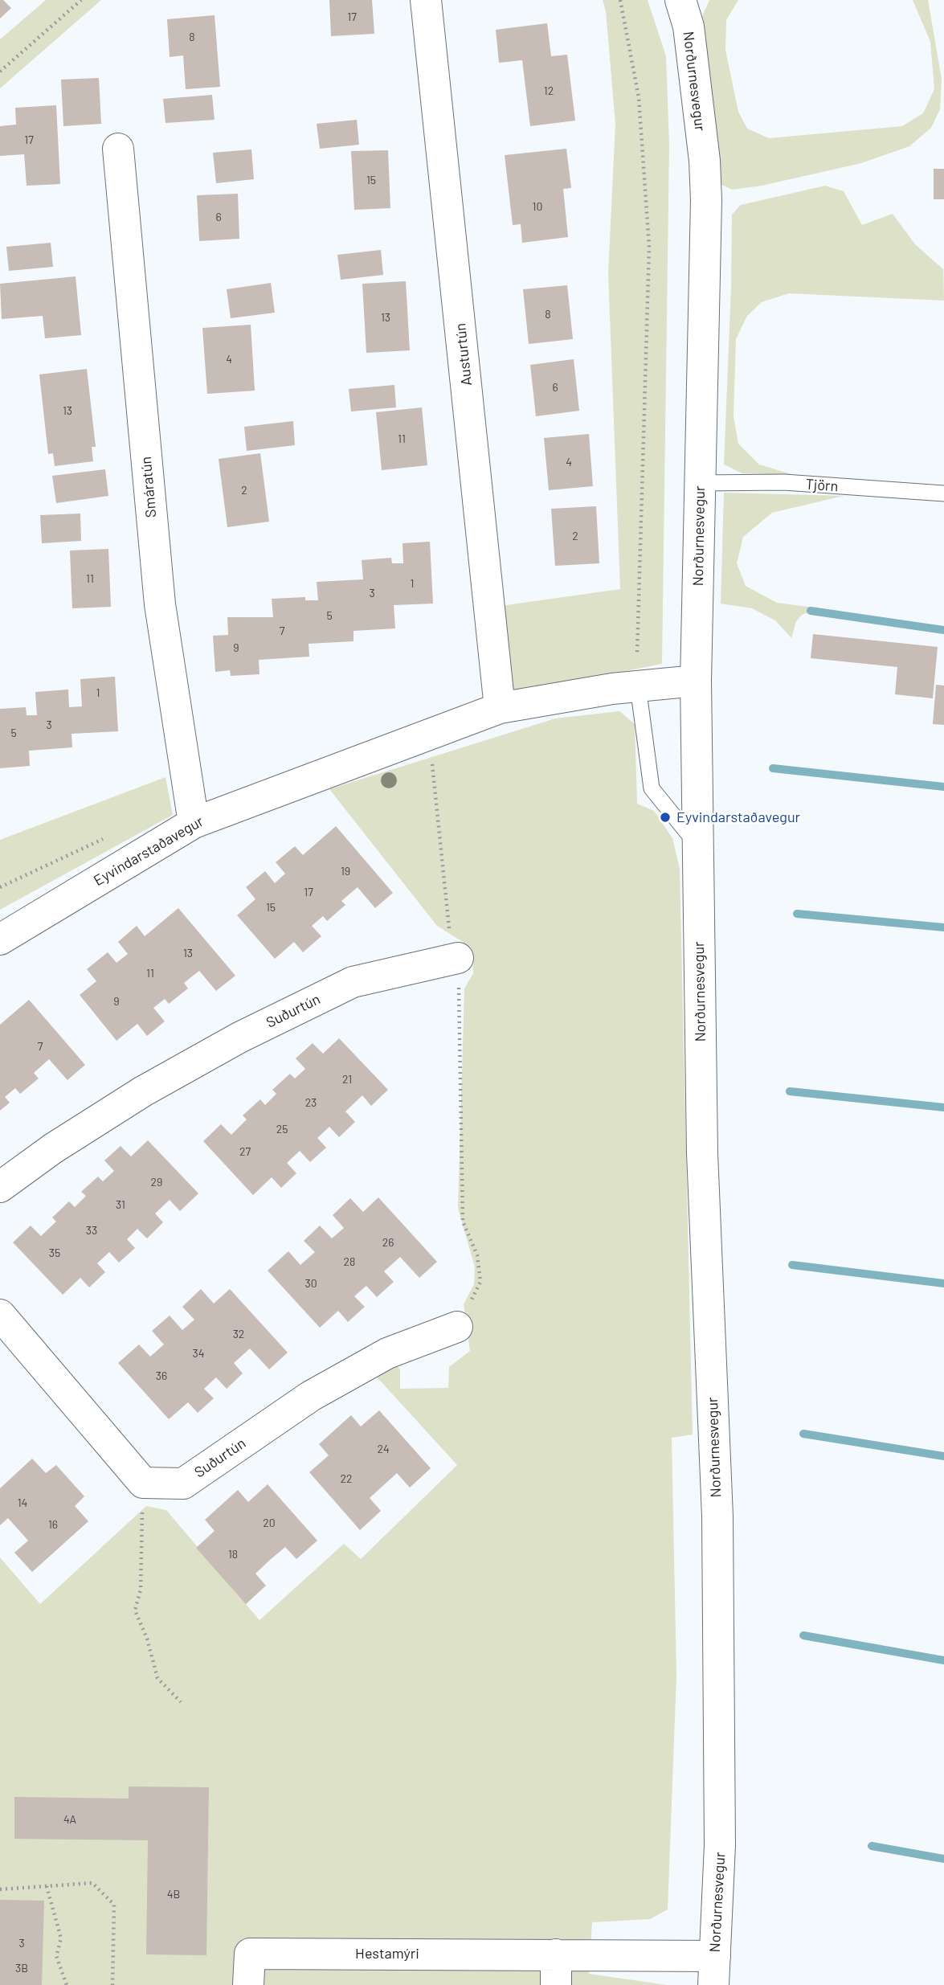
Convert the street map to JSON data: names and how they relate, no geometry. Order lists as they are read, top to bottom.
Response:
{
  "streets": {
    "street": [
      "Norðurnesvegur",
      "Austurtún",
      "Smáratún",
      "Eyvindarstaðavegur",
      "Suðurtún",
      "Hestamýri"
    ],
    "lane": ["Tjörn"]
  },
  "crossings": [
    ["Norðurnesvegur", "Tjörn"],
    ["Norðurnesvegur", "Eyvindarstaðavegur"],
    ["Norðurnesvegur", "Hestamýri"],
    ["Austurtún", "Eyvindarstaðavegur"],
    ["Smáratún", "Eyvindarstaðavegur"]
  ],
  "places": ["Eyvindarstaðavegur"],
  "house_numbers": [
    "17",
    "8",
    "12",
    "17",
    "15",
    "10",
    "6",
    "8",
    "13",
    "4",
    "6",
    "13",
    "11",
    "4",
    "2",
    "2",
    "11",
    "1",
    "3",
    "5",
    "7",
    "9",
    "1",
    "3",
    "5",
    "19",
    "17",
    "15",
    "13",
    "11",
    "9",
    "7",
    "21",
    "23",
    "25",
    "27",
    "29",
    "31",
    "33",
    "26",
    "35",
    "28",
    "30",
    "32",
    "34",
    "36",
    "24",
    "22",
    "14",
    "20",
    "16",
    "18",
    "4A",
    "4B",
    "3",
    "3B"
  ]
}
